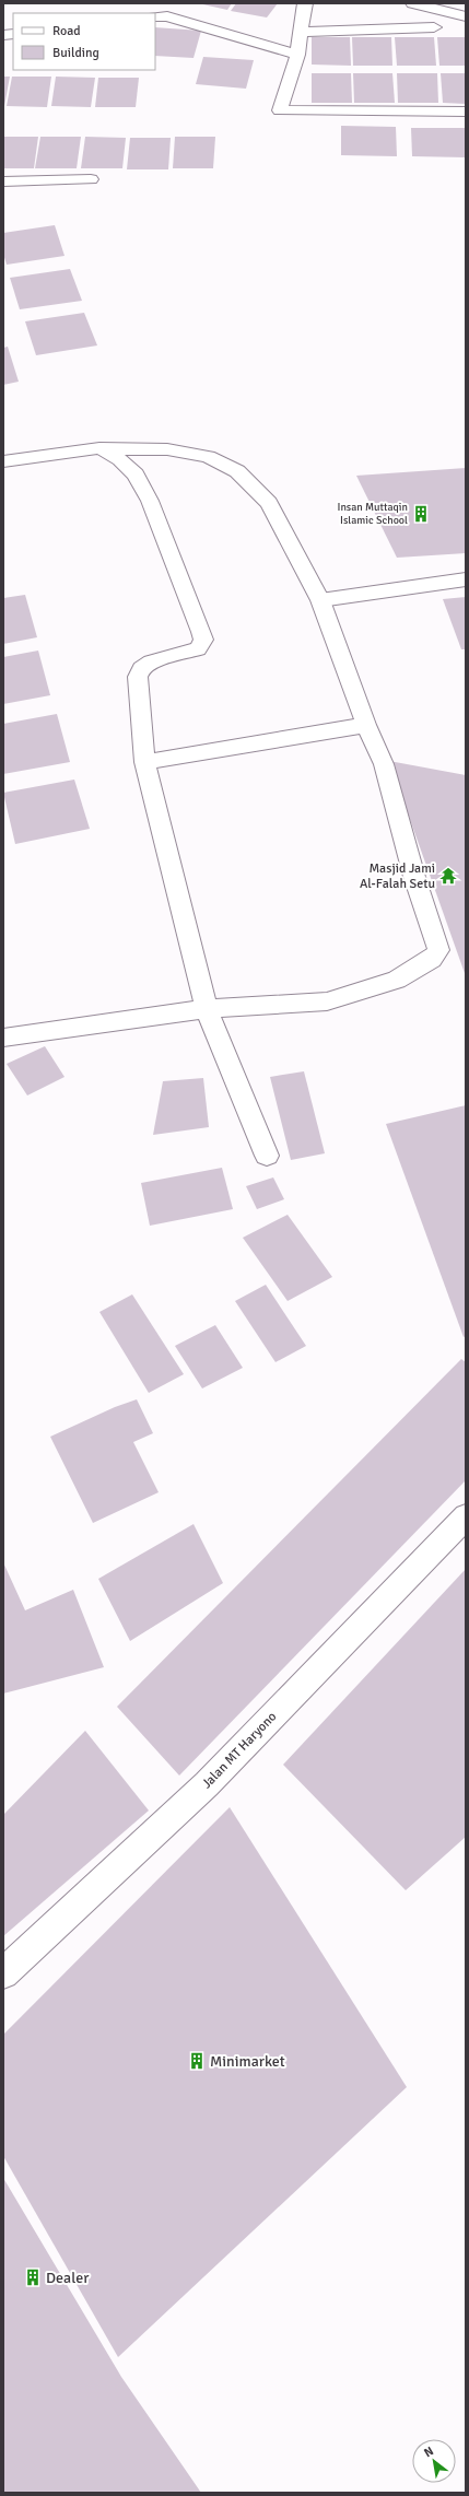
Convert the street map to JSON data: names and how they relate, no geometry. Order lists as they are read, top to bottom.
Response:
{
  "streets": {
    "street": ["Jalan MT Haryono"]
  },
  "places": {
    "building": ["Insan Muttaqin Islamic School", "Minimarket", "Dealer"],
    "temple": ["Masjid Jami Al-Falah Setu"]
  },
  "legend": ["Road", "Building"],
  "north": "top left"
}
